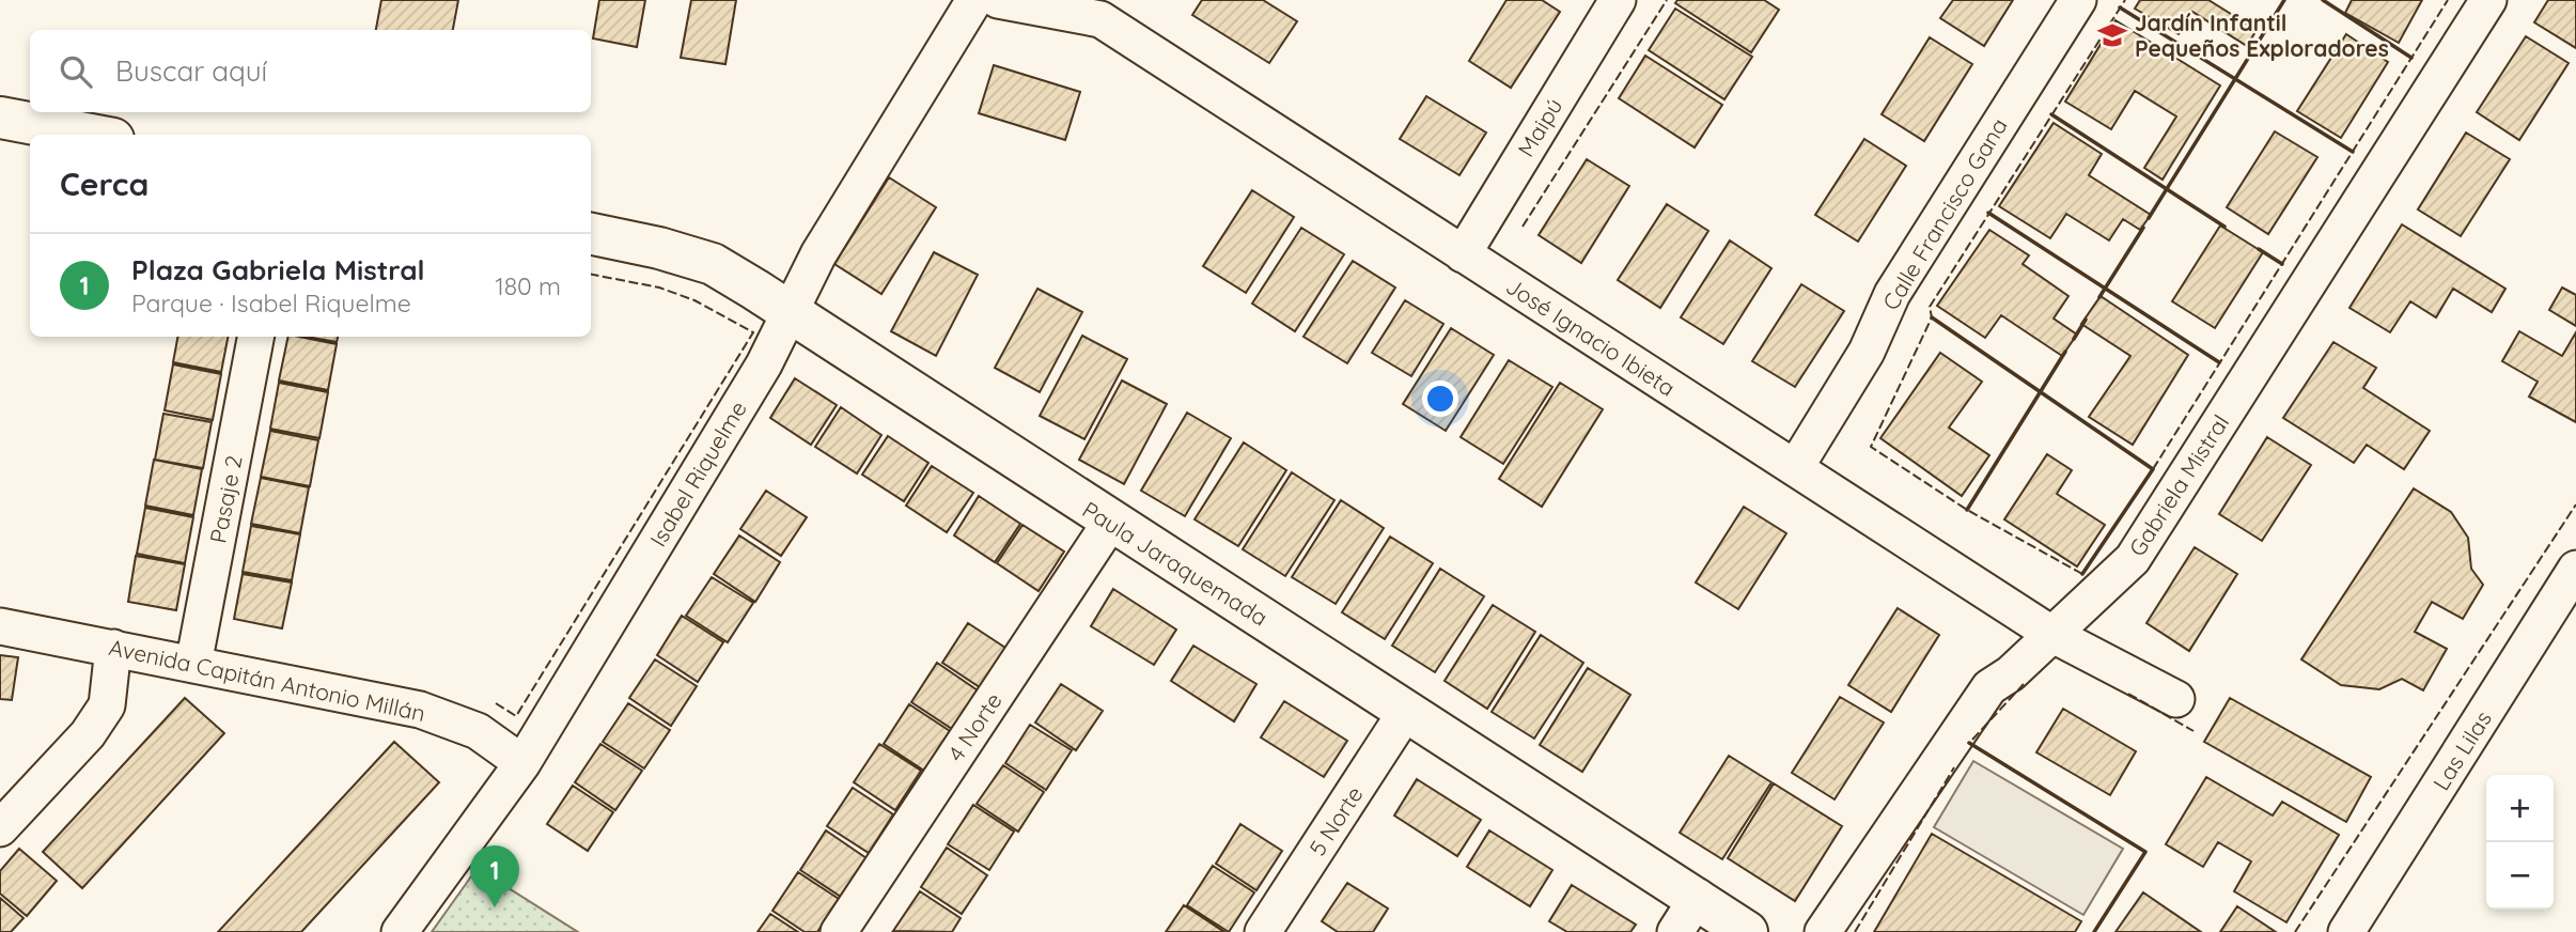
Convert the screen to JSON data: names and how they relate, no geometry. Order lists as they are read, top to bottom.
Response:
{
  "streets": {
    "street": [
      "Maipú",
      "Calle Francisco Gana",
      "José Ignacio Ibieta",
      "Isabel Riquelme",
      "Gabriela Mistral",
      "Pasaje 2",
      "Paula Jaraquemada",
      "Avenida Capitán Antonio Millán",
      "4 Norte",
      "Las Lilas",
      "5 Norte"
    ]
  },
  "crossings": [
    ["Maipú", "José Ignacio Ibieta"],
    ["Calle Francisco Gana", "José Ignacio Ibieta"],
    ["José Ignacio Ibieta", "Gabriela Mistral"],
    ["Isabel Riquelme", "Paula Jaraquemada"],
    ["Isabel Riquelme", "Avenida Capitán Antonio Millán"],
    ["Pasaje 2", "Avenida Capitán Antonio Millán"],
    ["Paula Jaraquemada", "4 Norte"],
    ["Paula Jaraquemada", "5 Norte"]
  ],
  "places": {
    "school or university": ["Jardín Infantil Pequeños Exploradores"]
  },
  "page": {
    "search": "Buscar aquí",
    "heading": "Cerca",
    "list": [
      {
        "mark": "1",
        "name": "Plaza Gabriela Mistral",
        "note": "Parque · Isabel Riquelme",
        "value": "180 m"
      }
    ],
    "map_buttons": ["+", "−"],
    "pins": "1"
  }
}
